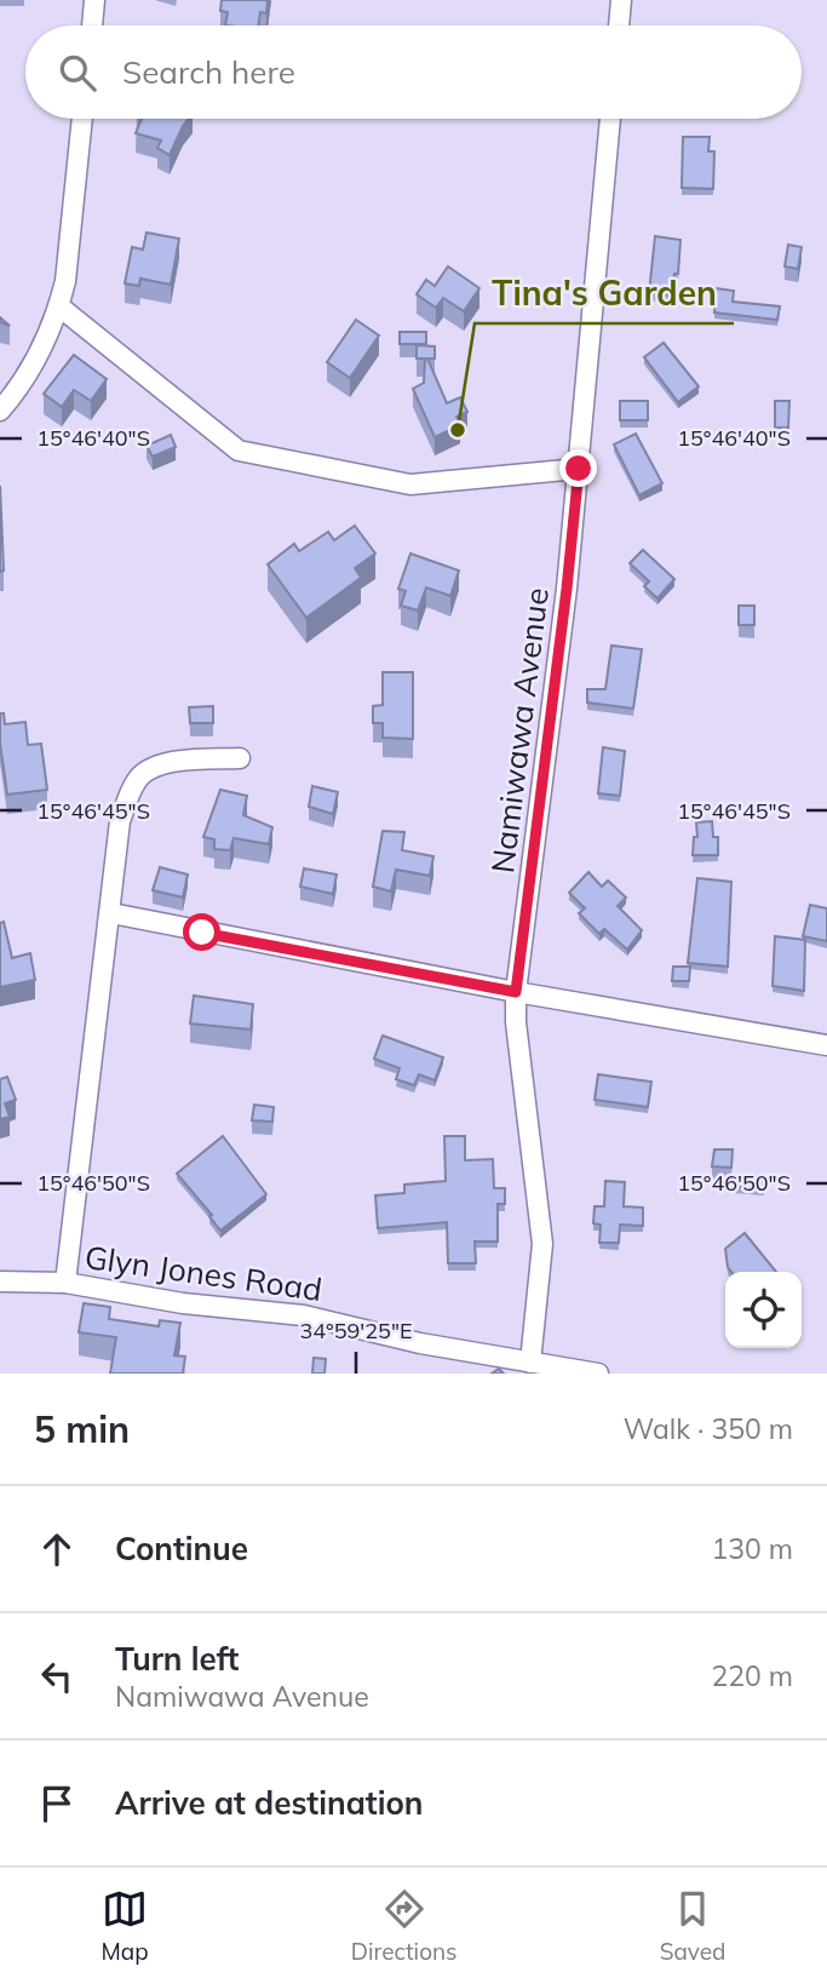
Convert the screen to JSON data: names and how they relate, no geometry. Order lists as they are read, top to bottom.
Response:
{
  "streets": {
    "street": ["Namiwawa Avenue", "Glyn Jones Road"]
  },
  "crossings": [
    ["Namiwawa Avenue", "Glyn Jones Road"]
  ],
  "places": ["Tina's Garden"],
  "page": {
    "search": "Search here",
    "heading": ["5 min", "Walk · 350 m"],
    "list": [
      ["Continue", "130 m"],
      ["Turn left", "Namiwawa Avenue", "220 m"],
      "Arrive at destination"
    ],
    "nav": ["Map", "Directions", "Saved"]
  },
  "coordinates": [
    "15°46'40\"S",
    "15°46'45\"S",
    "15°46'50\"S",
    "34°59'25\"E"
  ]
}
